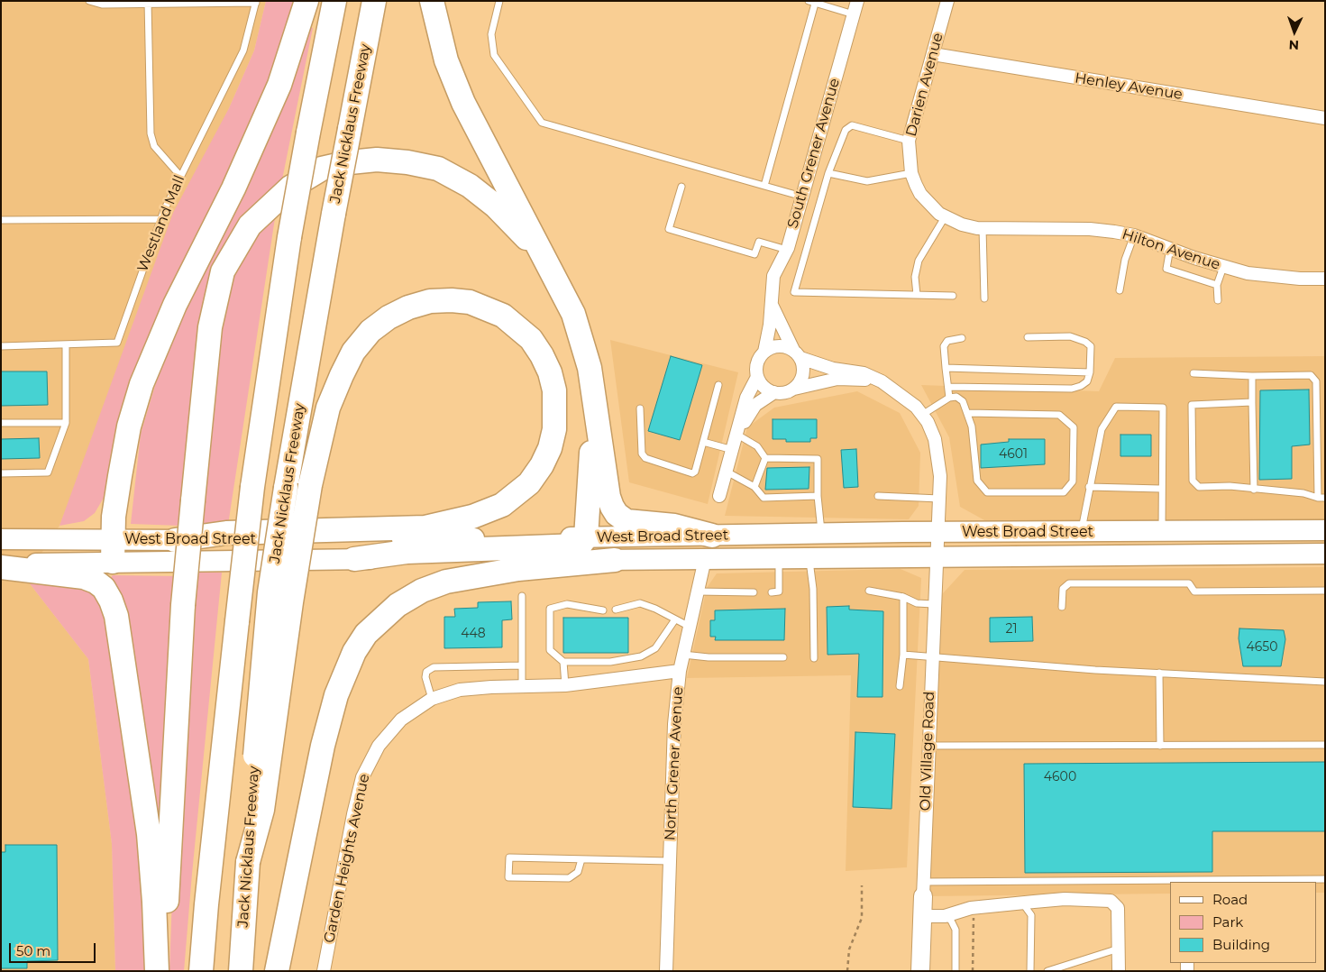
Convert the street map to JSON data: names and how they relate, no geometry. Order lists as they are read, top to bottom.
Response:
{
  "streets": {
    "highway": ["Jack Nicklaus Freeway"],
    "main road": ["West Broad Street"],
    "street": [
      "Darien Avenue",
      "Henley Avenue",
      "South Grener Avenue",
      "Hilton Avenue",
      "Old Village Road",
      "North Grener Avenue",
      "Garden Heights Avenue"
    ],
    "lane": ["Westland Mall"]
  },
  "crossings": [
    ["Darien Avenue", "Henley Avenue"],
    ["Darien Avenue", "Hilton Avenue"],
    ["West Broad Street", "Old Village Road"],
    ["West Broad Street", "North Grener Avenue"],
    ["North Grener Avenue", "Garden Heights Avenue"]
  ],
  "house_numbers": [
    "4601",
    "21",
    "448",
    "4650",
    "4600"
  ],
  "legend": ["Road", "Park", "Building"],
  "scale_bar": "50 m",
  "north": "bottom"
}
